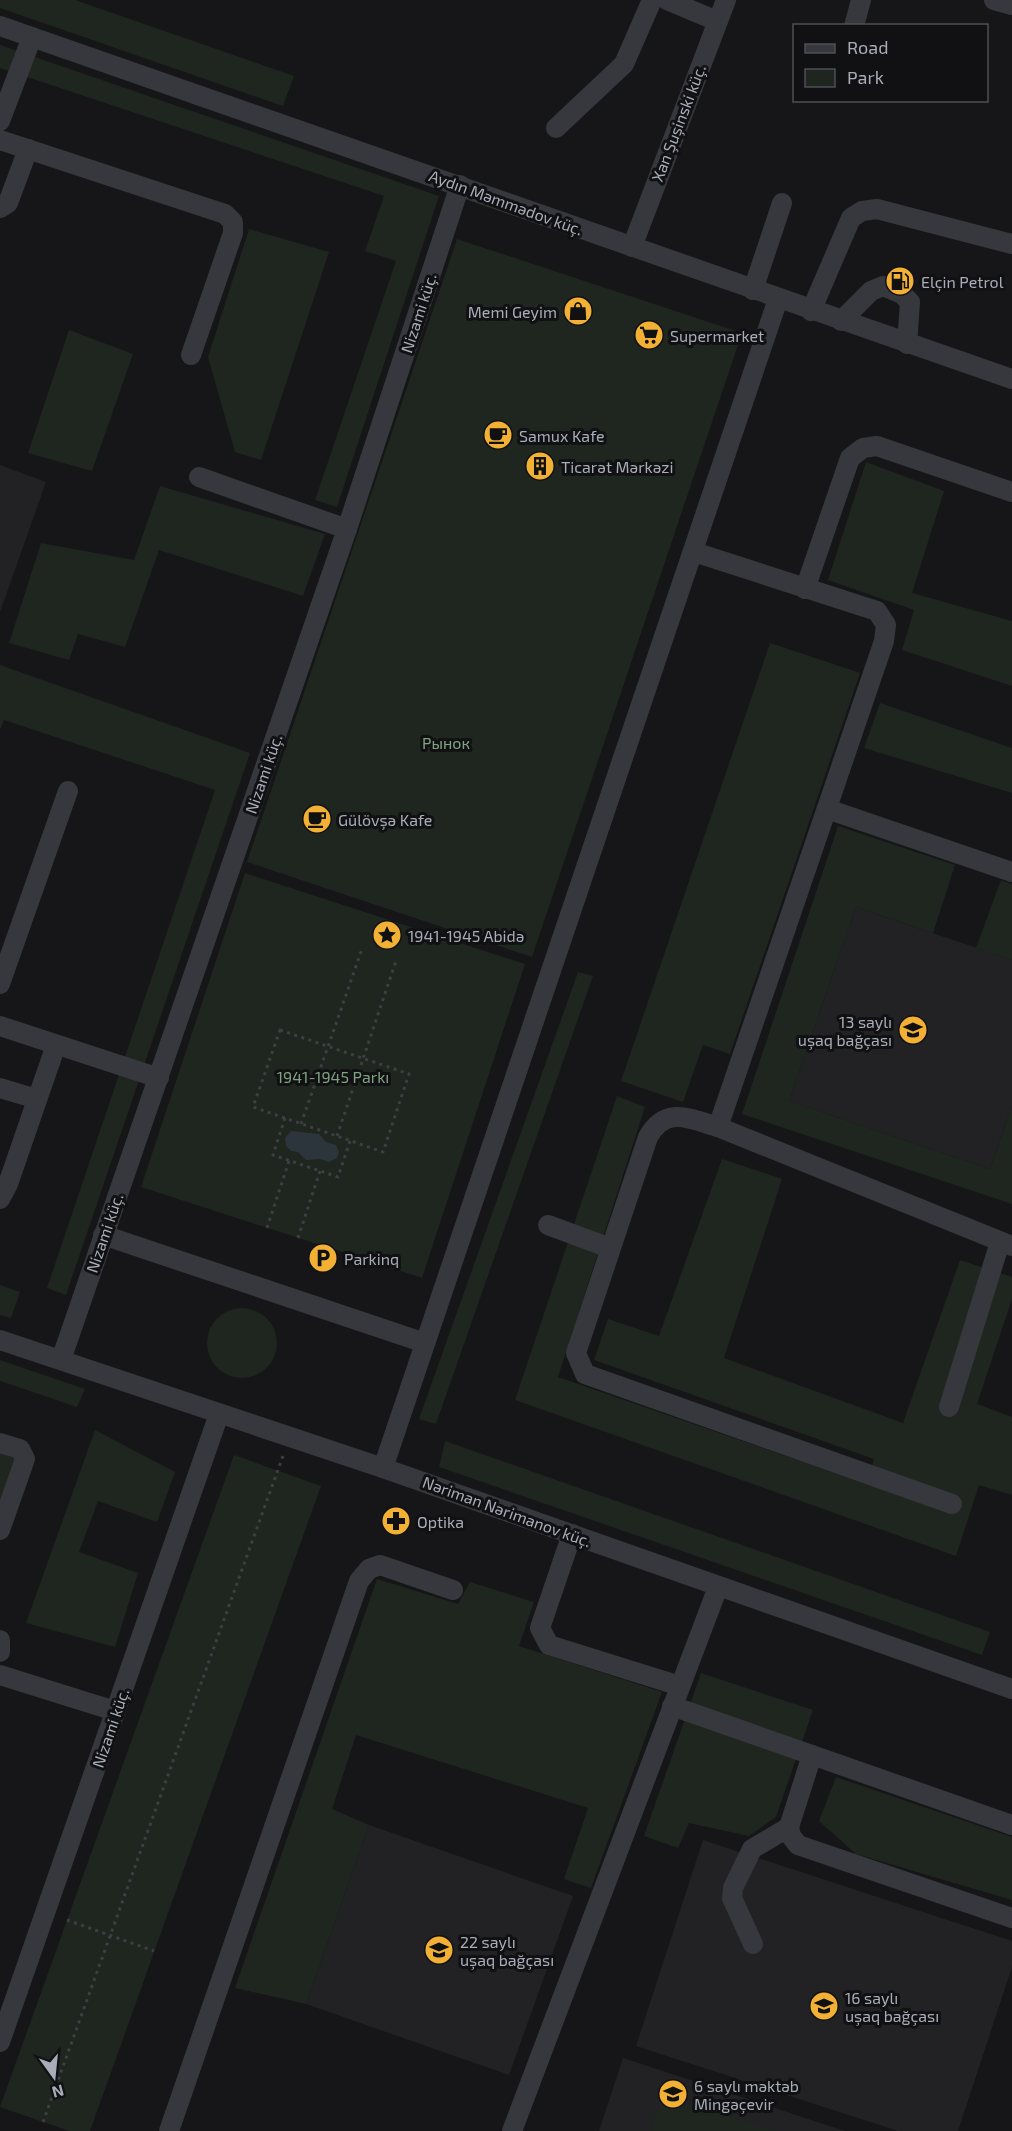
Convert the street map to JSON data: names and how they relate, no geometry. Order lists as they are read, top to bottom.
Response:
{
  "streets": {
    "street": [
      "Xan Şuşinski küç.",
      "Aydın Məmmədov küç.",
      "Nizami küç.",
      "Nəriman Nərimanov küç."
    ]
  },
  "crossings": [
    ["Xan Şuşinski küç.", "Aydın Məmmədov küç."],
    ["Aydın Məmmədov küç.", "Nizami küç."],
    ["Nizami küç.", "Nəriman Nərimanov küç."]
  ],
  "parks": ["Рынок", "1941-1945 Parkı"],
  "places": {
    "fuel station": ["Elçin Petrol"],
    "shop": ["Memi Geyim"],
    "supermarket": ["Supermarket"],
    "cafe": ["Samux Kafe", "Gülövşə Kafe"],
    "building": ["Ticarət Mərkəzi"],
    "place": ["1941-1945 Abidə"],
    "school or university": [
      "13 saylı uşaq bağçası",
      "22 saylı uşaq bağçası",
      "16 saylı uşaq bağçası",
      "6 saylı məktəb Mingəçevir"
    ],
    "parking": ["Parkinq"],
    "pharmacy": ["Optika"]
  },
  "legend": ["Road", "Park"],
  "north": "bottom"
}
